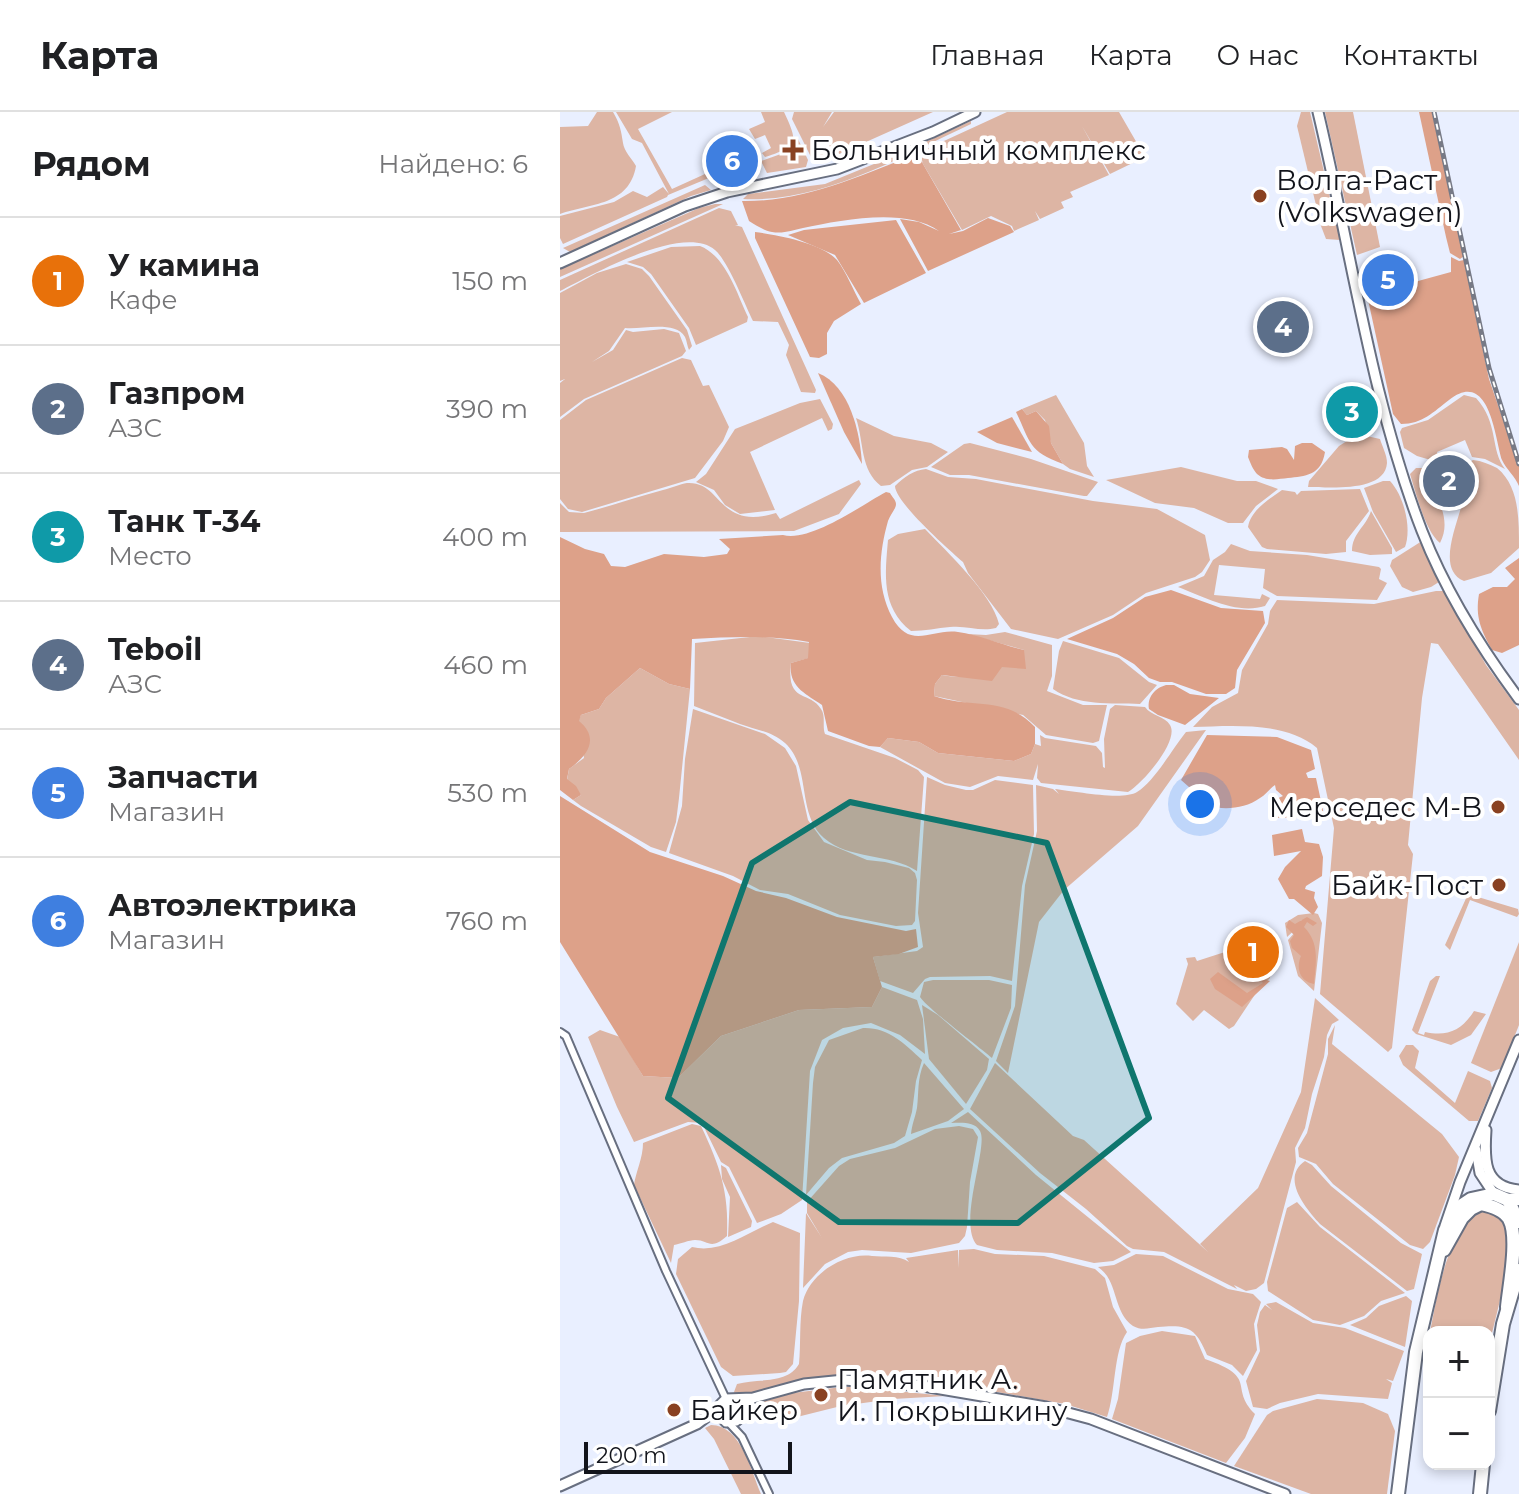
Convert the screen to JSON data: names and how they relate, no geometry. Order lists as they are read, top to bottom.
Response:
{
  "places": {
    "health": ["Больничный комплекс"],
    "other": [
      "Волга-Раст (Volkswagen)",
      "Мерседес M-B",
      "Байк-Пост",
      "Памятник А. И. Покрышкину",
      "Байкер"
    ]
  },
  "scale_bar": "200 m",
  "page": {
    "header": "Карта",
    "nav": [
      "Главная",
      "Карта",
      "О нас",
      "Контакты"
    ],
    "heading": ["Рядом", "Найдено: 6"],
    "pins": [
      "6",
      "5",
      "4",
      "3",
      "2",
      "1"
    ],
    "list": [
      {
        "mark": "1",
        "name": "У камина",
        "note": "Кафе",
        "value": "150 m"
      },
      {
        "mark": "2",
        "name": "Газпром",
        "note": "АЗС",
        "value": "390 m"
      },
      {
        "mark": "3",
        "name": "Танк Т-34",
        "note": "Место",
        "value": "400 m"
      },
      {
        "mark": "4",
        "name": "Teboil",
        "note": "АЗС",
        "value": "460 m"
      },
      {
        "mark": "5",
        "name": "Запчасти",
        "note": "Магазин",
        "value": "530 m"
      },
      {
        "mark": "6",
        "name": "Автоэлектрика",
        "note": "Магазин",
        "value": "760 m"
      }
    ],
    "map_buttons": ["+", "−"],
    "scale": "200 m"
  }
}
